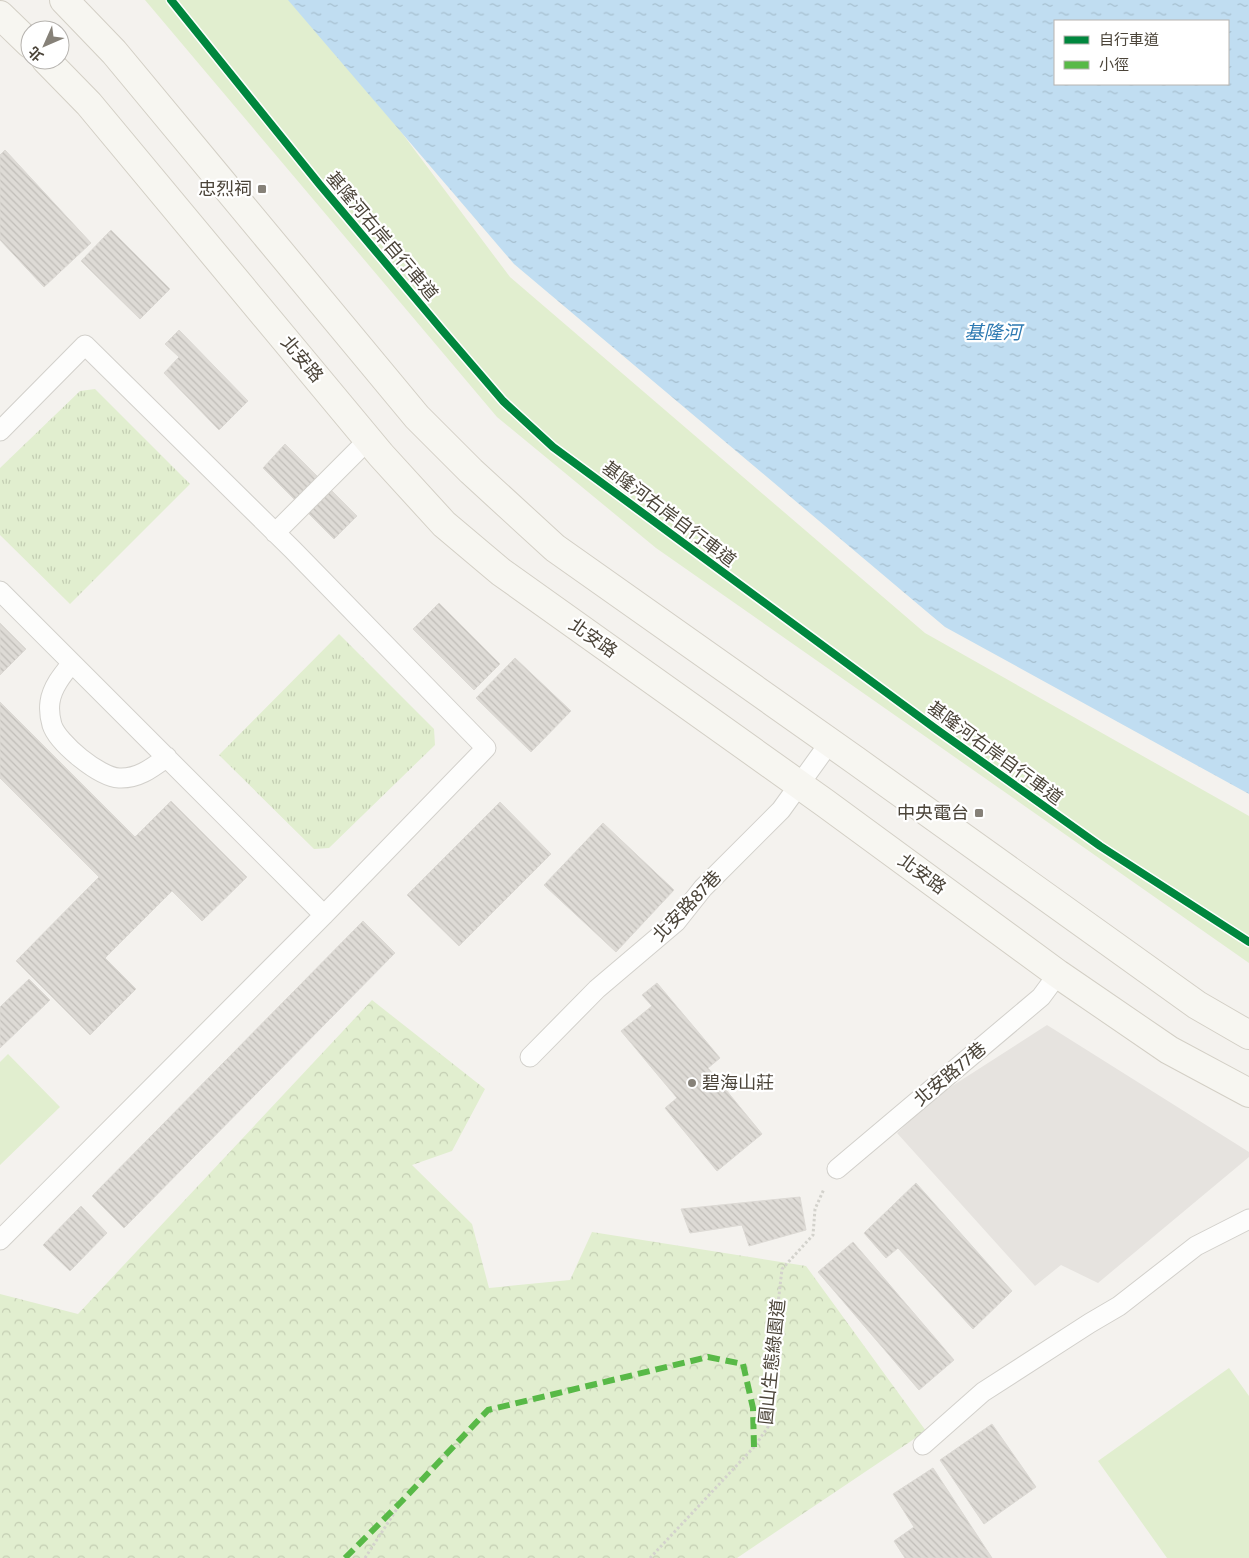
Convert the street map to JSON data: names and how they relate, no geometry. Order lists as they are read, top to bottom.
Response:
{
  "streets": {
    "main road": ["北安路"],
    "lane": ["北安路87巷", "北安路77巷"],
    "path": ["圓山生態綠園道"],
    "cycle path": ["基隆河右岸自行車道"]
  },
  "crossings": [
    ["北安路", "北安路87巷"],
    ["北安路", "北安路77巷"],
    ["北安路77巷", "圓山生態綠園道"]
  ],
  "water": ["基隆河"],
  "places": {
    "transit": ["忠烈祠", "中央電台"],
    "other": ["碧海山莊"]
  },
  "legend": ["自行車道", "小徑"],
  "north": "bottom left"
}
